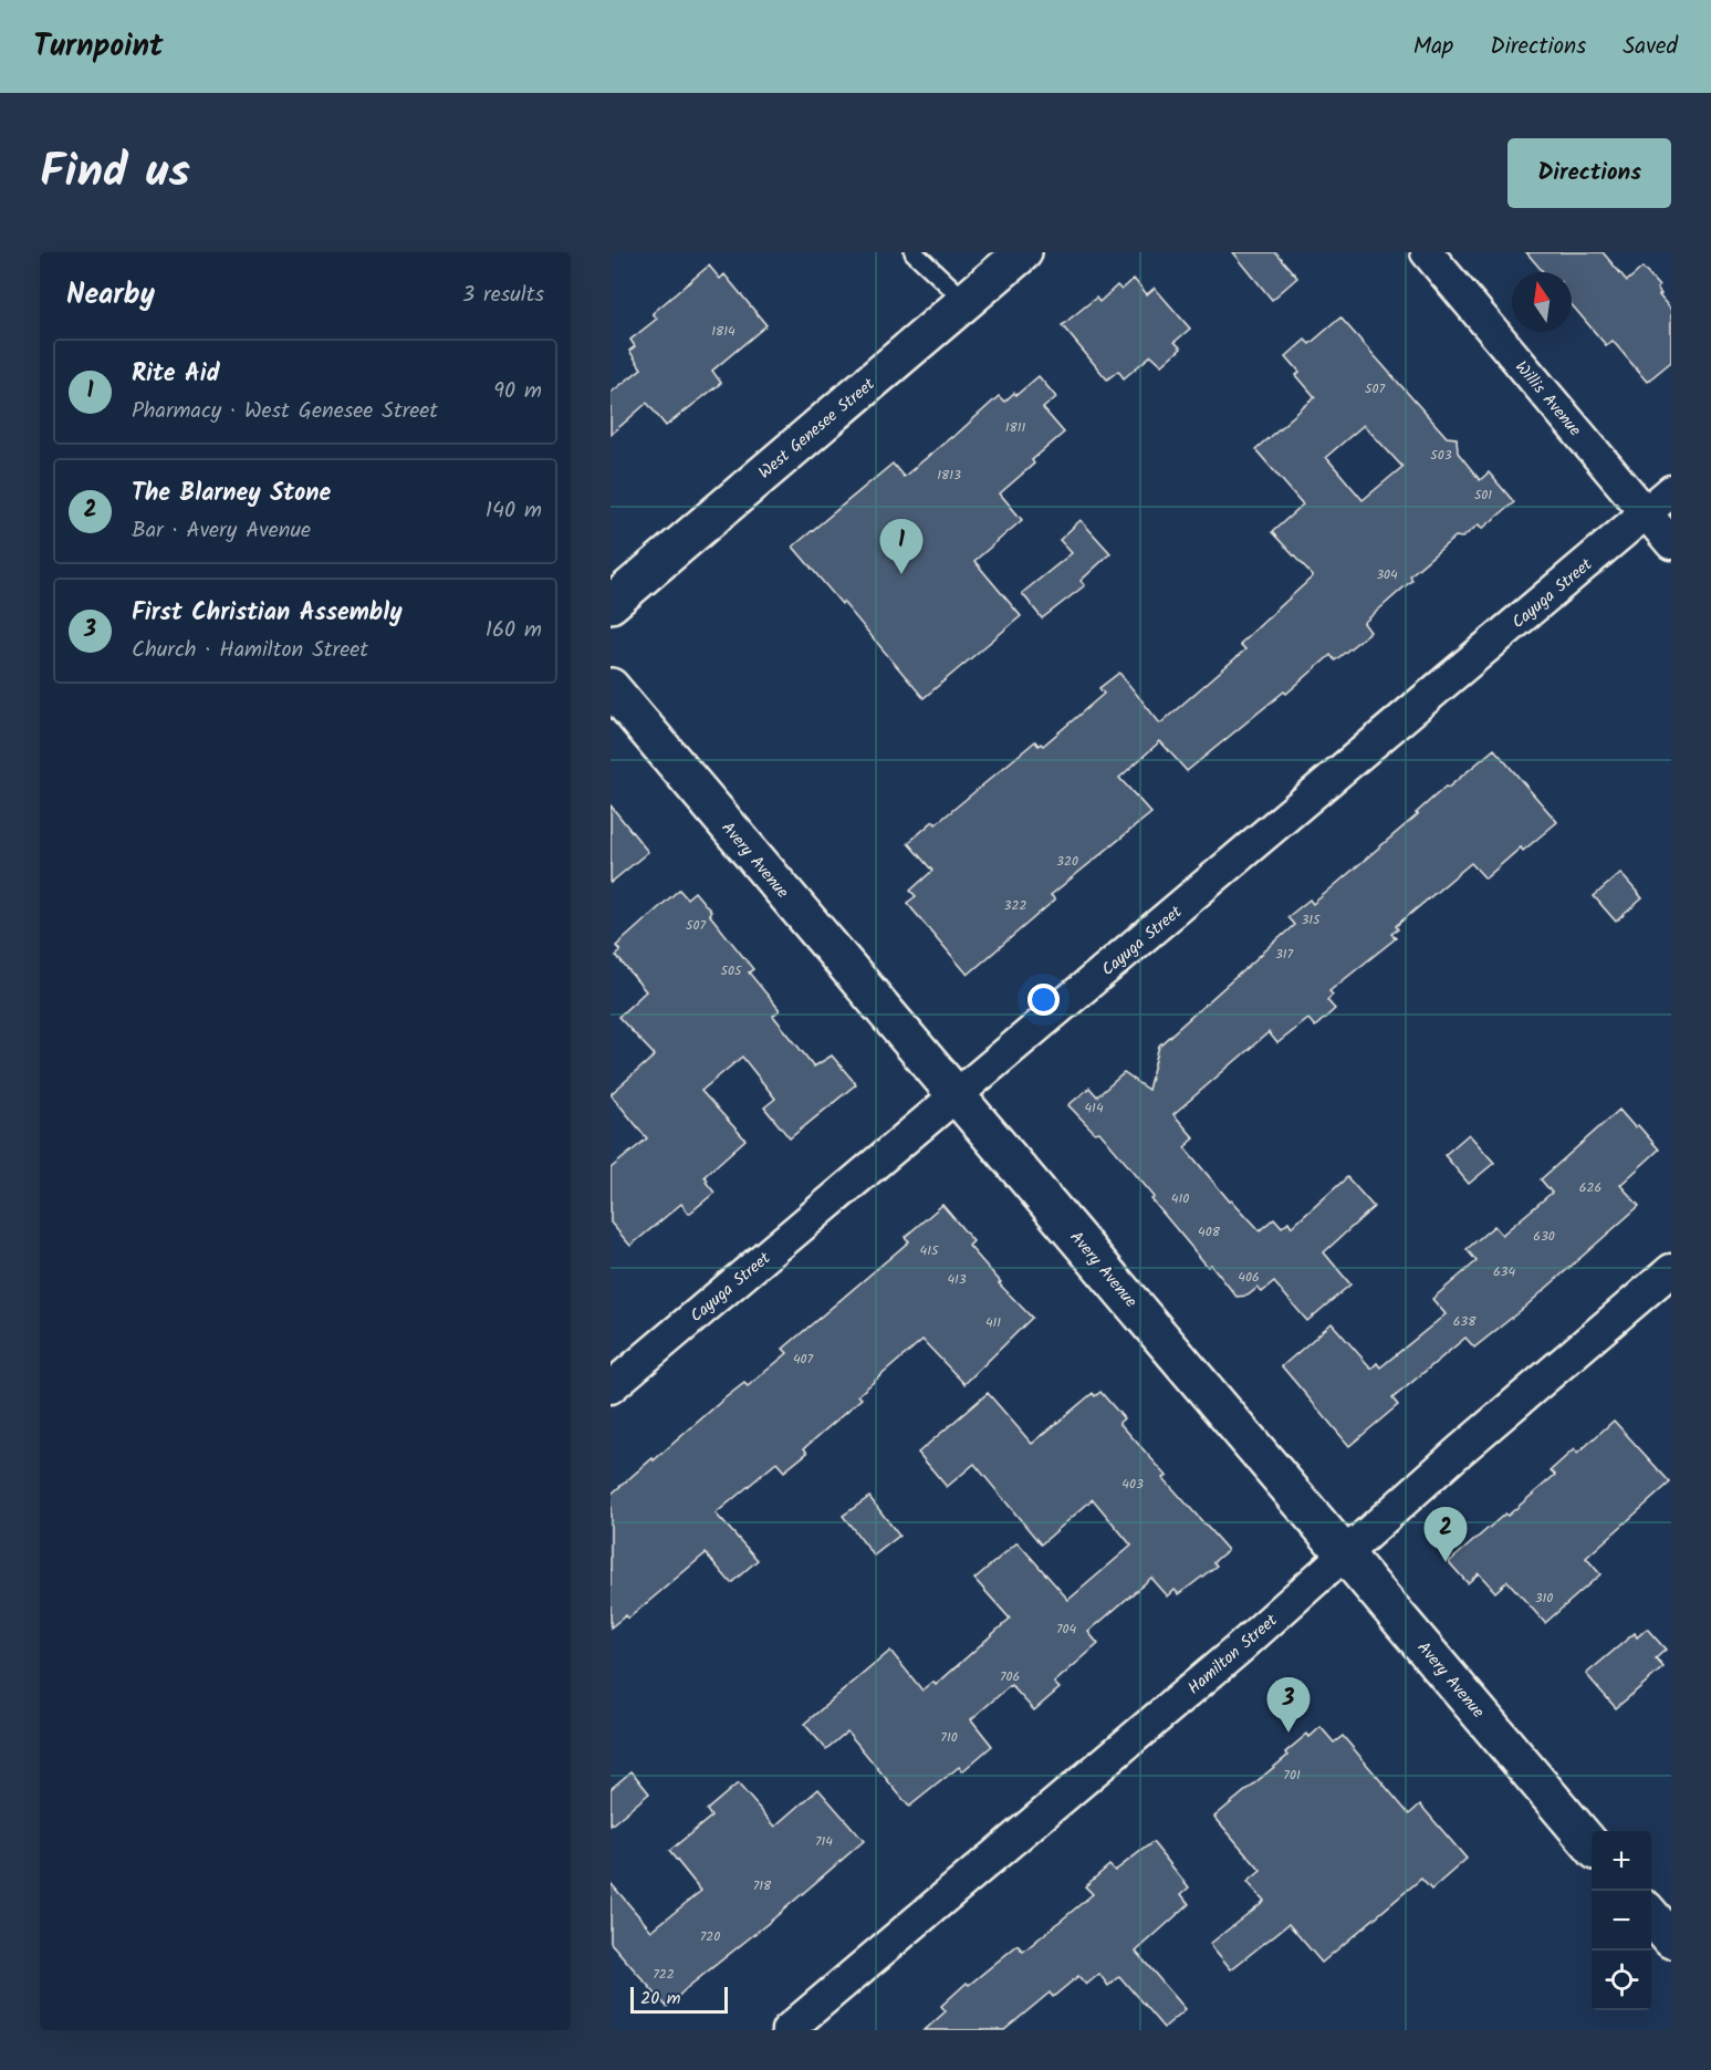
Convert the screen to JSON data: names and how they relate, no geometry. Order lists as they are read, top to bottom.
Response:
{
  "streets": {
    "street": [
      "Willis Avenue",
      "West Genesee Street",
      "Cayuga Street",
      "Avery Avenue",
      "Hamilton Street"
    ]
  },
  "crossings": [
    ["Willis Avenue", "Cayuga Street"],
    ["Cayuga Street", "Avery Avenue"],
    ["Avery Avenue", "Hamilton Street"]
  ],
  "house_numbers": [
    "1814",
    "507",
    "1811",
    "503",
    "1813",
    "501",
    "304",
    "320",
    "322",
    "315",
    "507",
    "317",
    "505",
    "414",
    "626",
    "410",
    "408",
    "630",
    "415",
    "634",
    "406",
    "413",
    "638",
    "411",
    "407",
    "403",
    "310",
    "704",
    "706",
    "710",
    "701",
    "714",
    "718",
    "720",
    "722"
  ],
  "scale_bar": "20 m",
  "north": "top",
  "page": {
    "header": "Turnpoint",
    "nav": ["Map", "Directions", "Saved"],
    "title": "Find us",
    "buttons": "Directions",
    "heading": ["Nearby", "3 results"],
    "list": [
      {
        "mark": "1",
        "name": "Rite Aid",
        "note": "Pharmacy · West Genesee Street",
        "value": "90 m"
      },
      {
        "mark": "2",
        "name": "The Blarney Stone",
        "note": "Bar · Avery Avenue",
        "value": "140 m"
      },
      {
        "mark": "3",
        "name": "First Christian Assembly",
        "note": "Church · Hamilton Street",
        "value": "160 m"
      }
    ],
    "pins": ["1", "2", "3"],
    "map_buttons": ["+", "−"],
    "scale": "20 m"
  }
}
